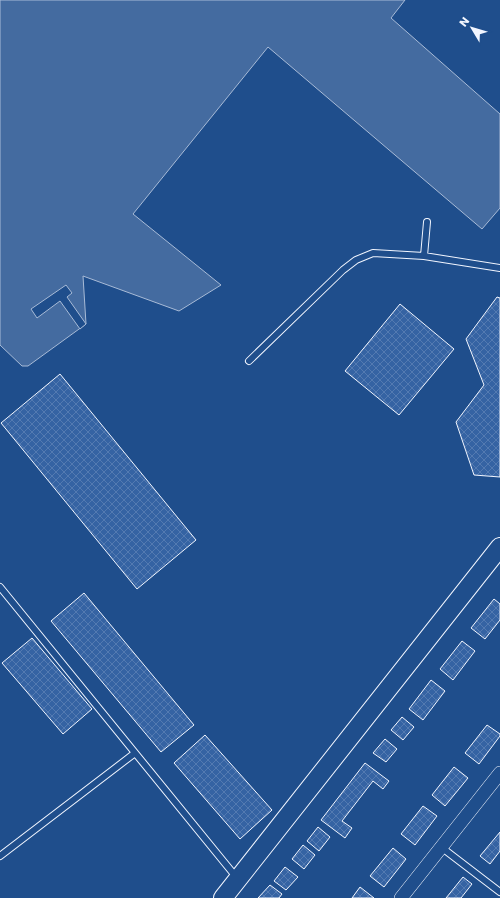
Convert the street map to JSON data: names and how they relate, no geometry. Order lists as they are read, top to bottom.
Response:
{
  "north": "top left"
}
